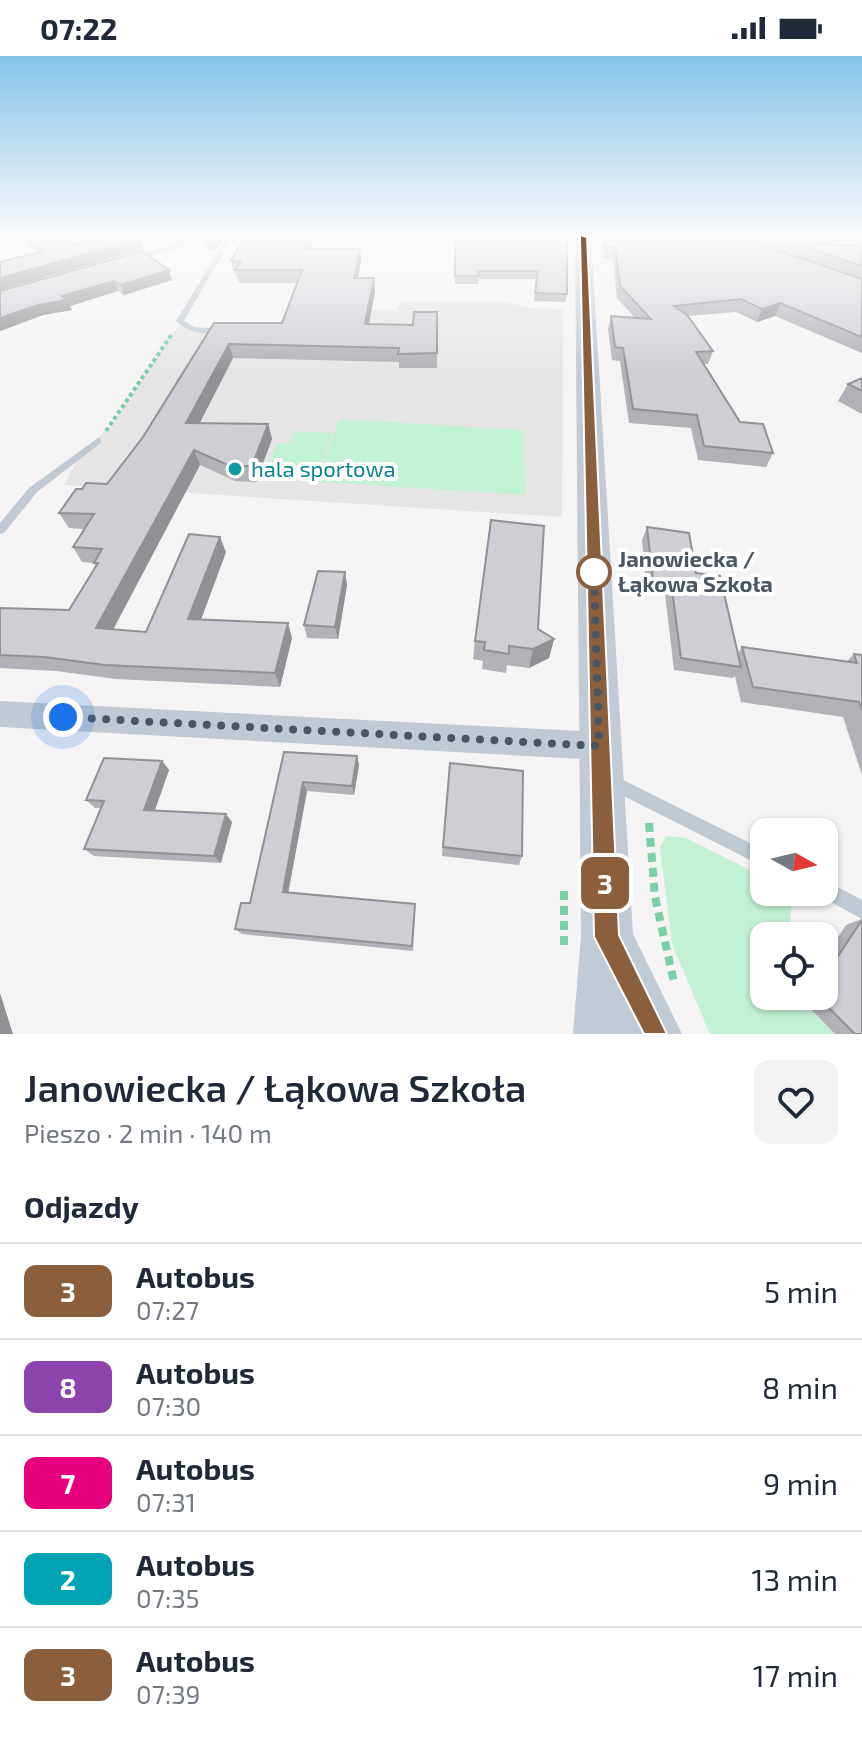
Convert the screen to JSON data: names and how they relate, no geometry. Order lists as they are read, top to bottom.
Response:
{
  "places": ["hala sportowa", "Janowiecka / Łąkowa Szkoła"],
  "lines": ["bus line 3"],
  "north": "right",
  "page": {
    "status": "07:22",
    "on_map": "3",
    "heading": [
      ["Janowiecka / Łąkowa Szkoła", "Pieszo · 2 min · 140 m"],
      "Odjazdy"
    ],
    "list": [
      {
        "mark": "3",
        "name": "Autobus",
        "note": "07:27",
        "value": "5 min"
      },
      {
        "mark": "8",
        "name": "Autobus",
        "note": "07:30",
        "value": "8 min"
      },
      {
        "mark": "7",
        "name": "Autobus",
        "note": "07:31",
        "value": "9 min"
      },
      {
        "mark": "2",
        "name": "Autobus",
        "note": "07:35",
        "value": "13 min"
      },
      {
        "mark": "3",
        "name": "Autobus",
        "note": "07:39",
        "value": "17 min"
      }
    ]
  }
}
